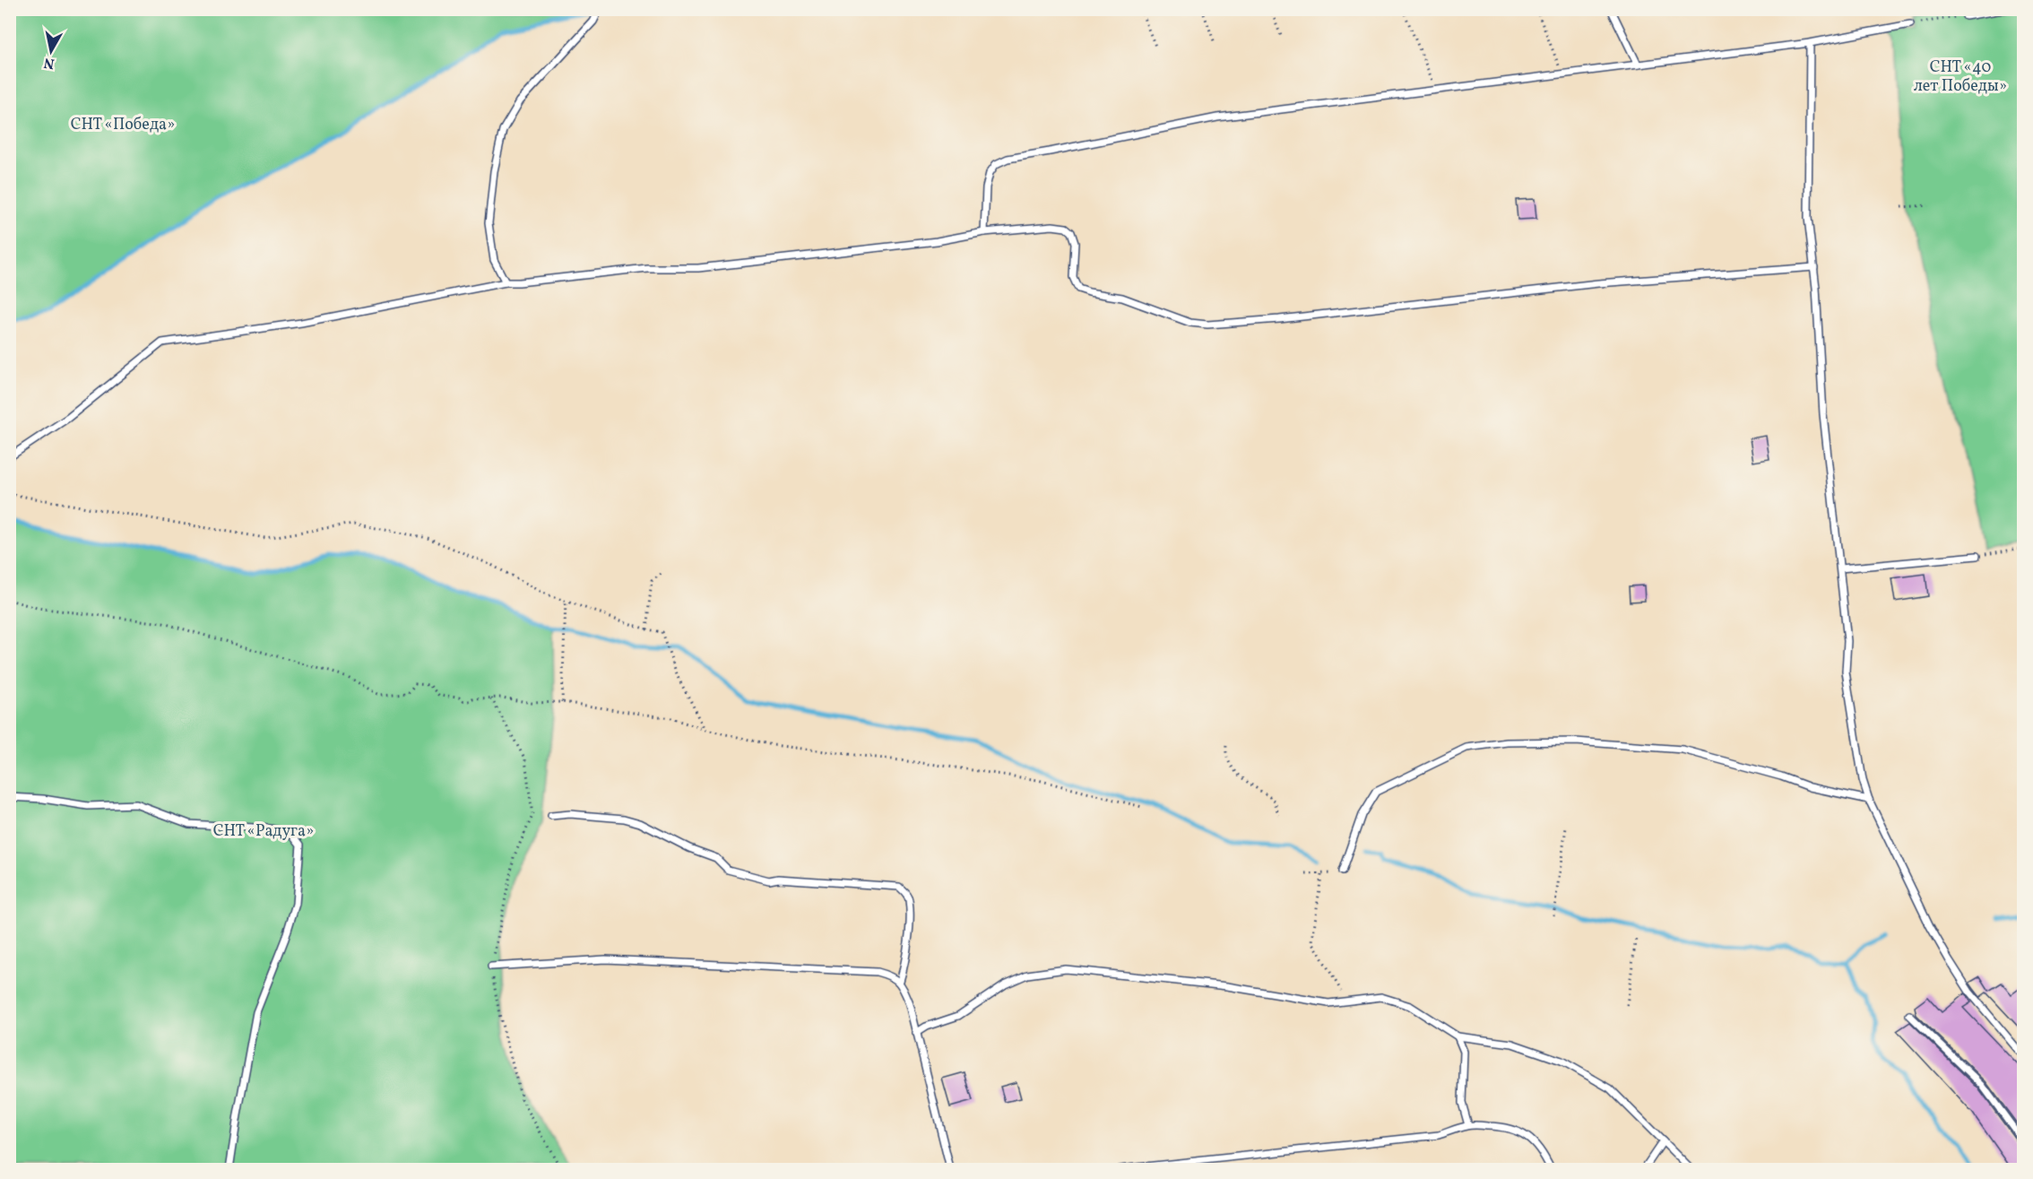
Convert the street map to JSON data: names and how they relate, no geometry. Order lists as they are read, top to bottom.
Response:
{
  "parks": ["СНТ «40 лет Победы»", "СНТ «Победа»", "СНТ «Радуга»"],
  "north": "bottom"
}
